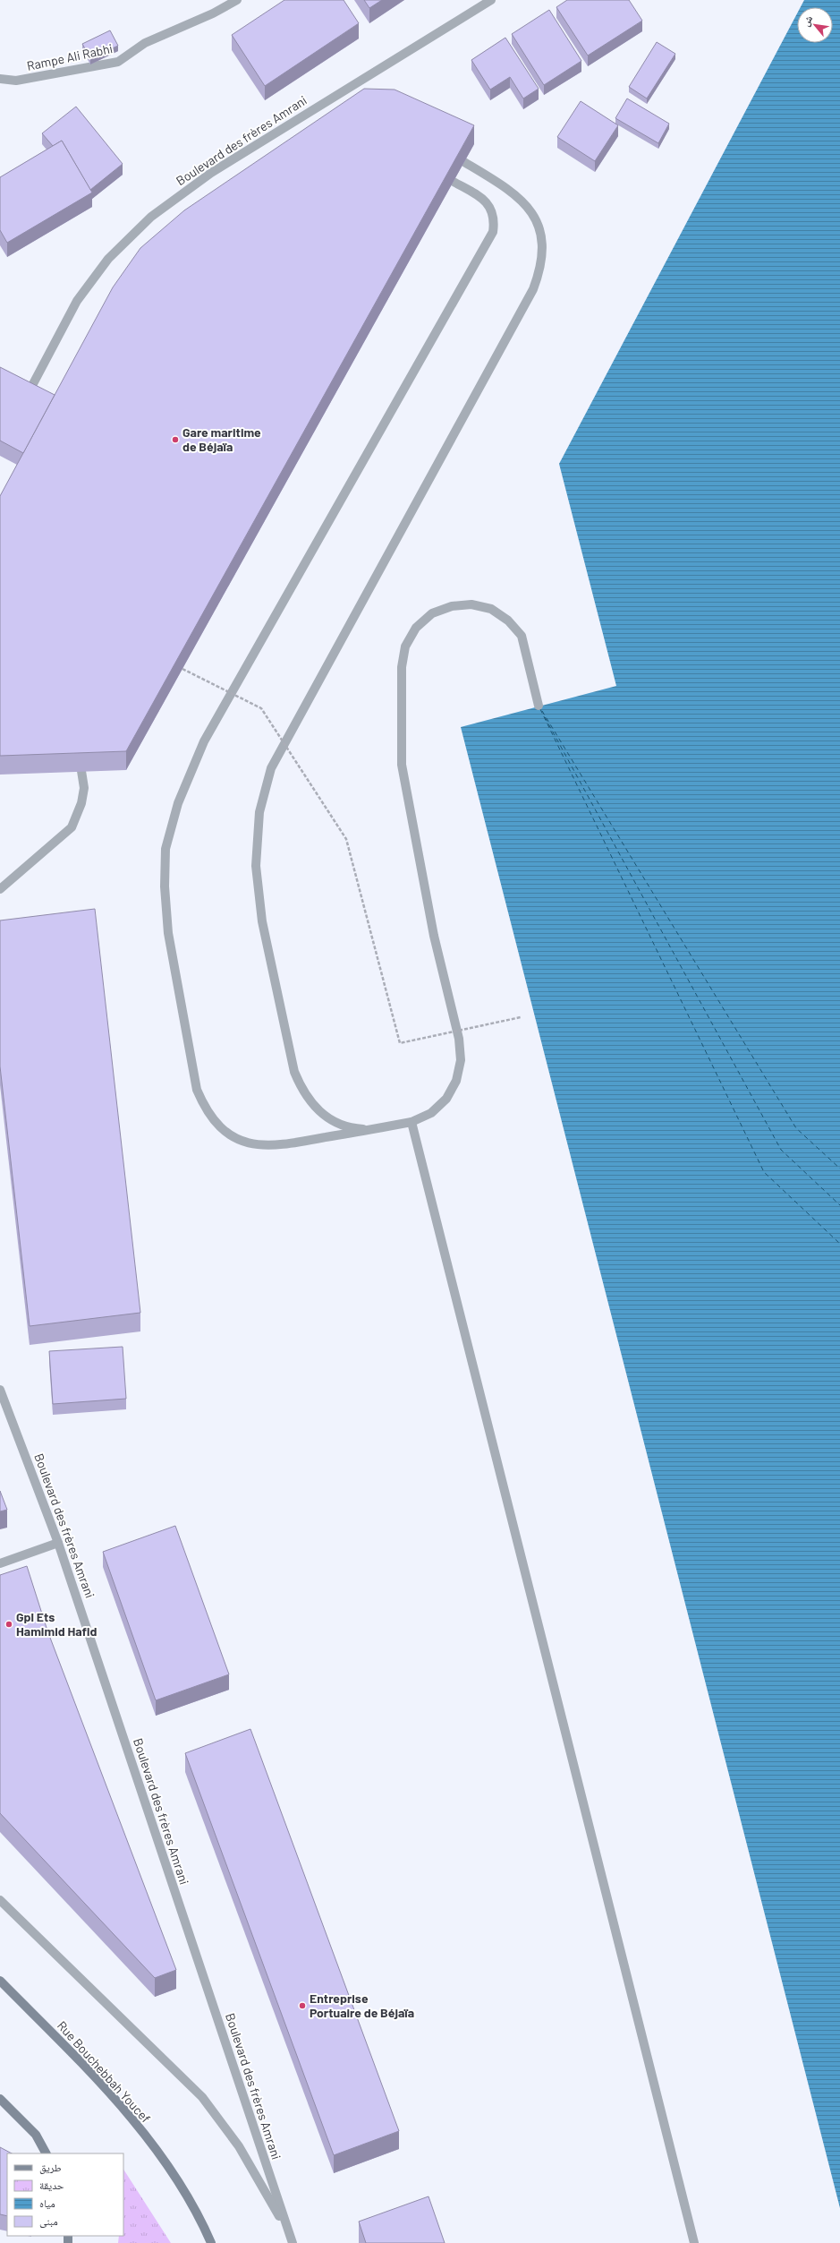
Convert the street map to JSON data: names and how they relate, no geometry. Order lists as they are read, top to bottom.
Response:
{
  "streets": {
    "main road": ["Rue Bouchebbah Youcef"],
    "street": ["Rampe Ali Rabhi", "Boulevard des frères Amrani"]
  },
  "places": ["Gare maritime de Béjaïa", "Gpl Ets Hamimid Hafid", "Entreprise Portuaire de Béjaïa"],
  "legend": [
    "طريق",
    "حديقة",
    "مياه",
    "مبنى"
  ],
  "north": "top left"
}
